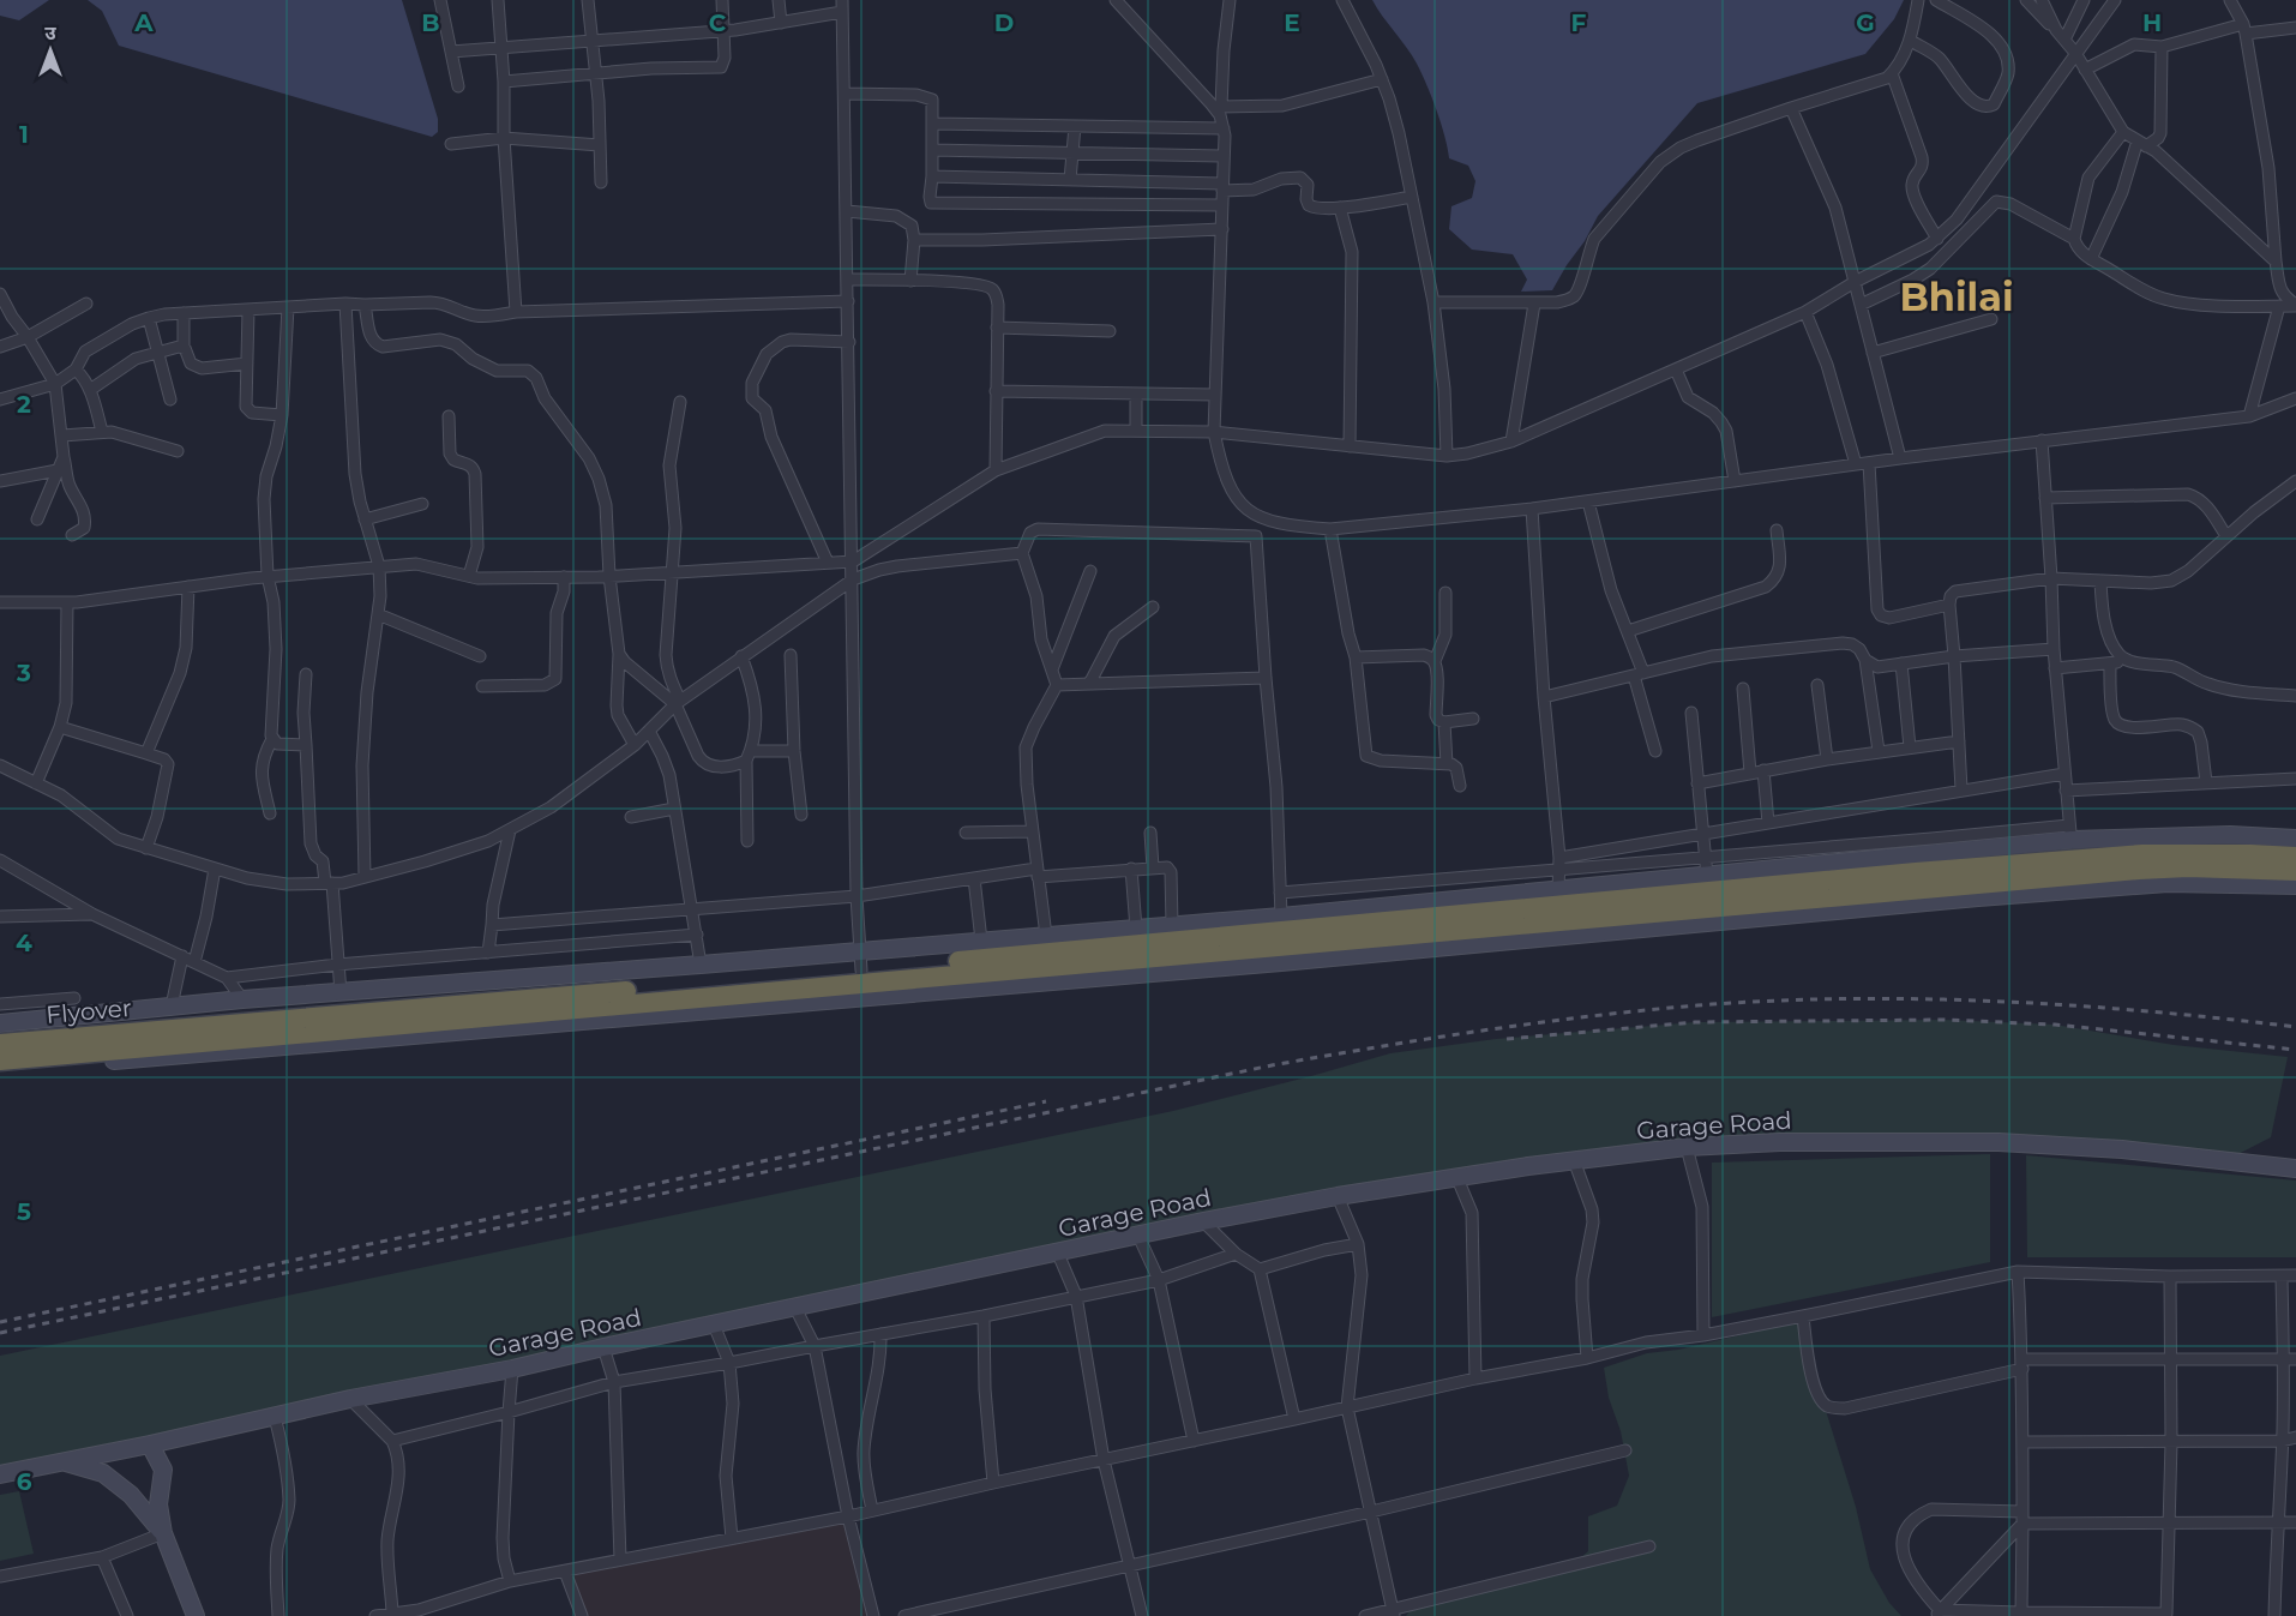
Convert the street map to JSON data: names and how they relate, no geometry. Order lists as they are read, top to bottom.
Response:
{
  "streets": {
    "highway": ["Flyover"],
    "street": ["Garage Road"]
  },
  "districts": ["Bhilai"],
  "north": "top",
  "grid": {
    "columns": [
      "A",
      "B",
      "C",
      "D",
      "E",
      "F",
      "G",
      "H"
    ],
    "rows": [
      "1",
      "2",
      "3",
      "4",
      "5",
      "6"
    ]
  }
}
